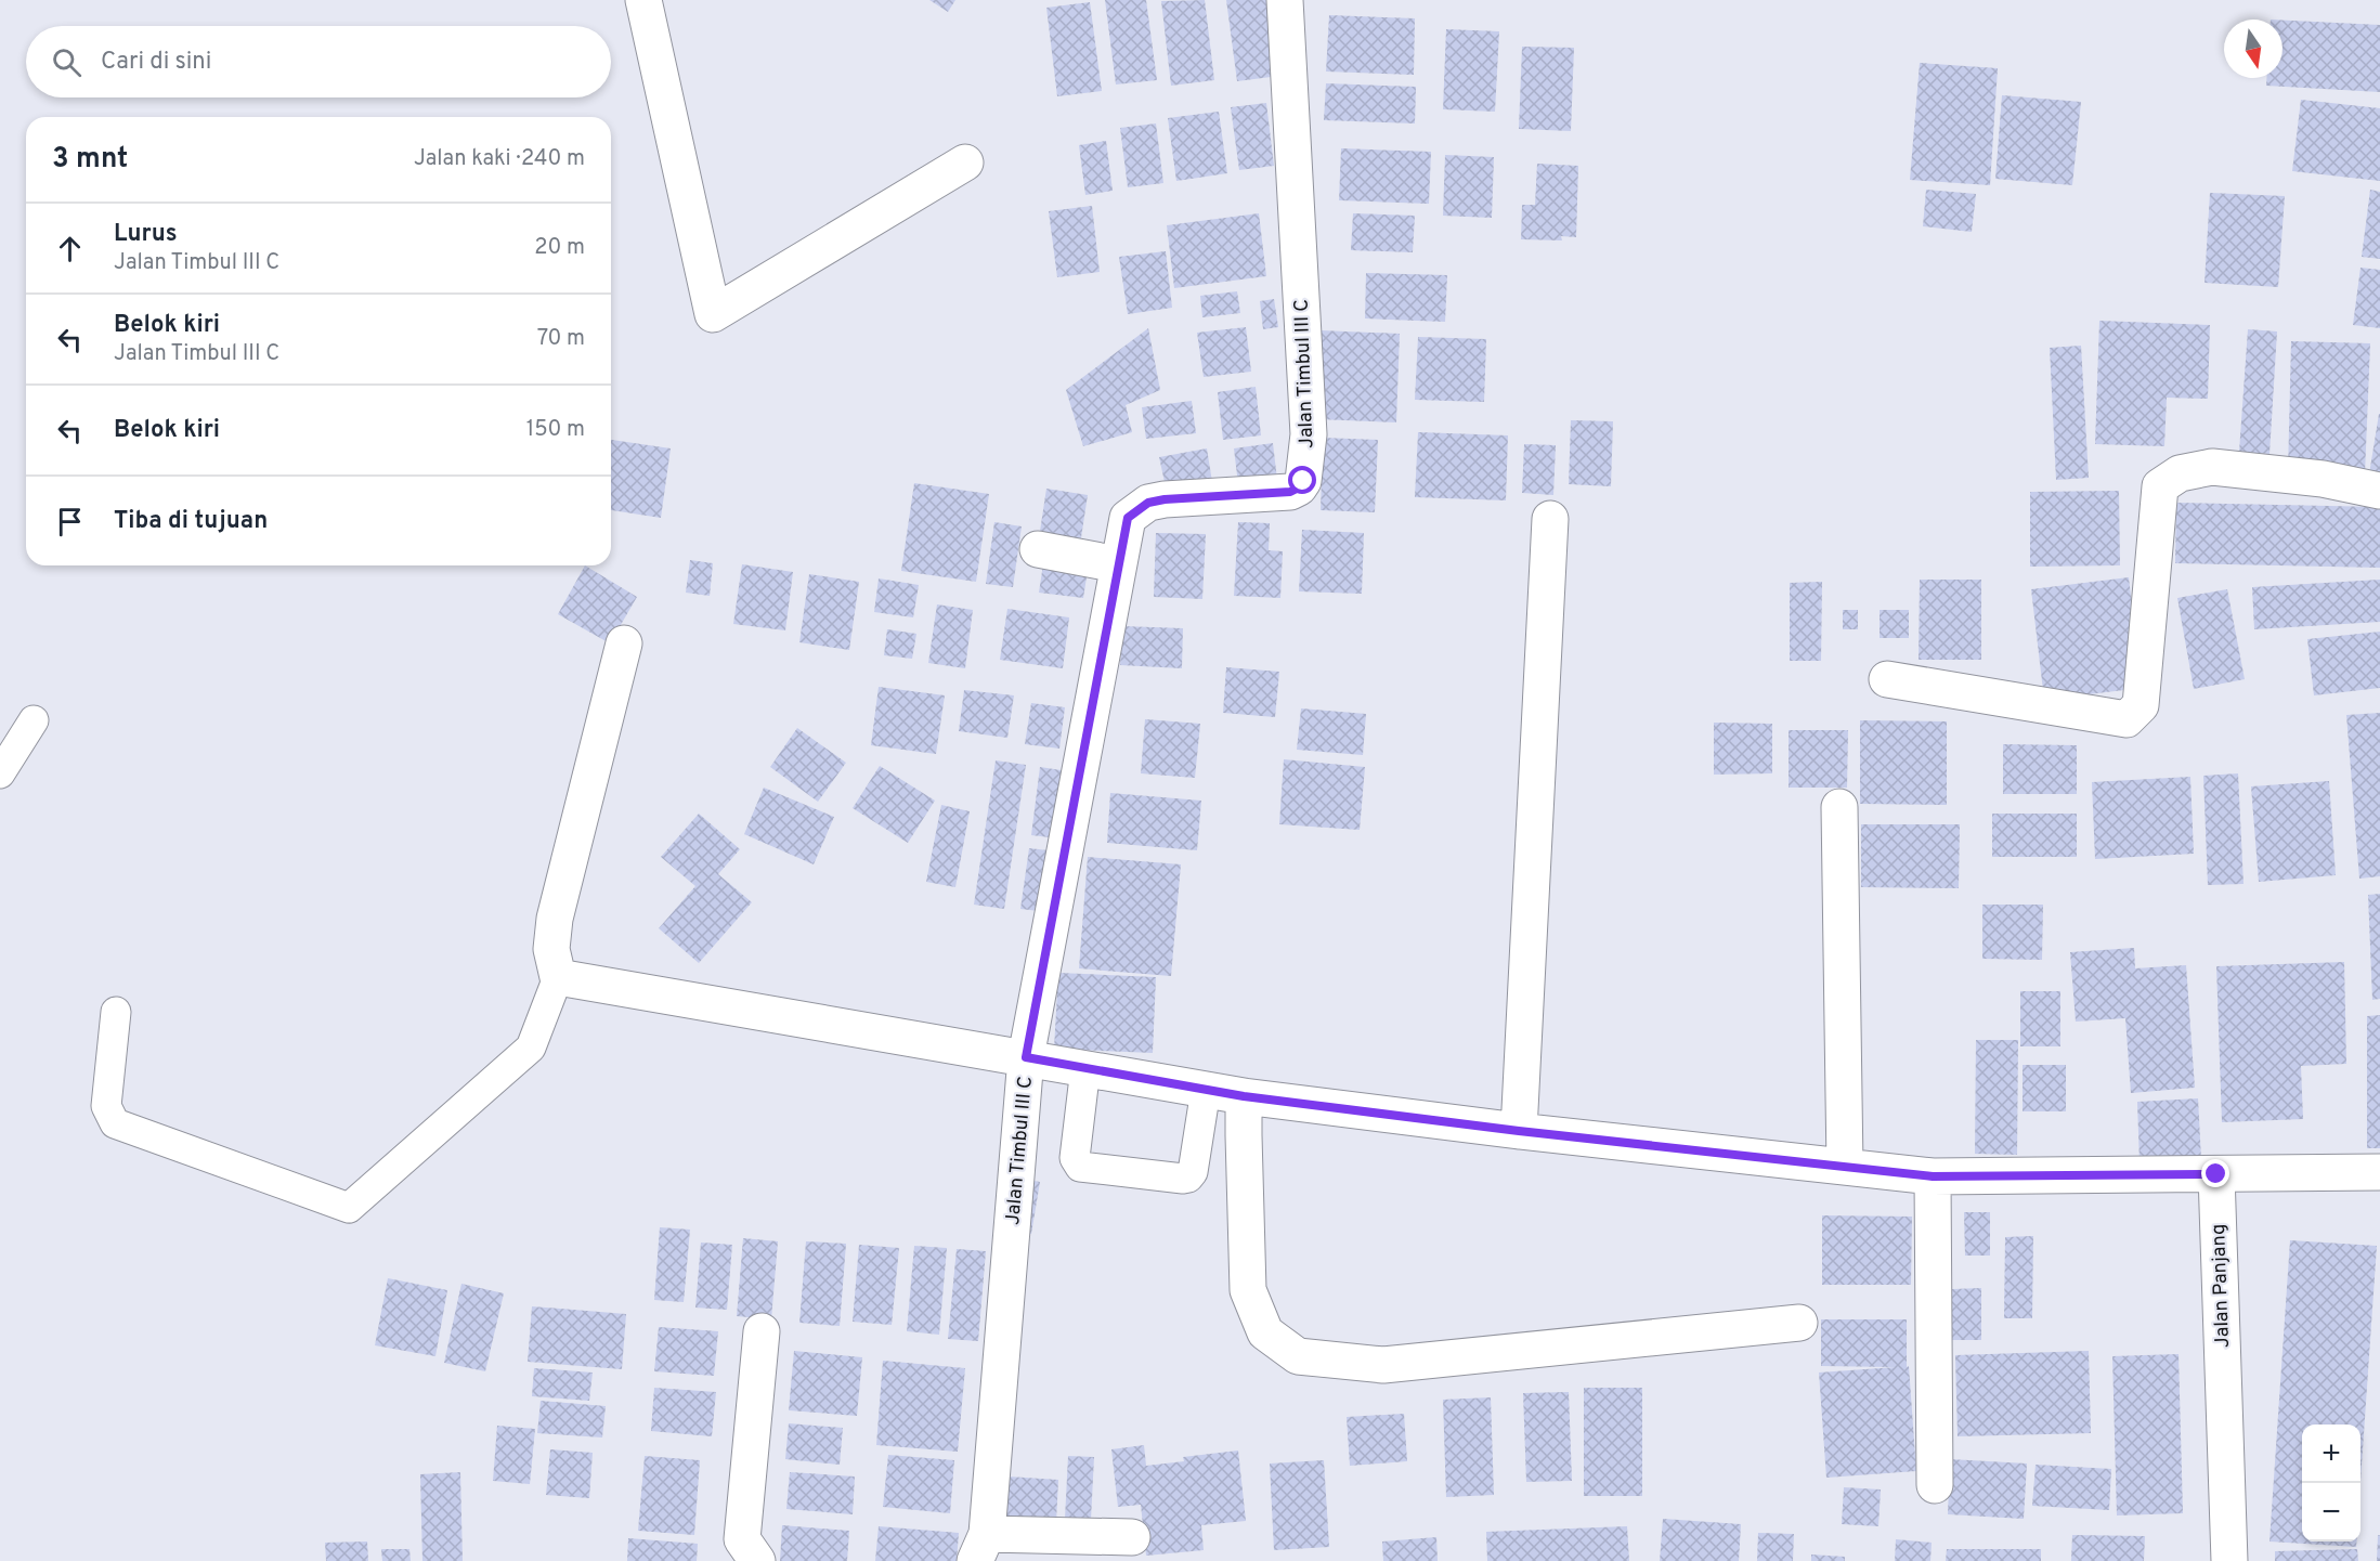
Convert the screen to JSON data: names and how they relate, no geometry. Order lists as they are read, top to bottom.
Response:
{
  "streets": {
    "street": ["Jalan Timbul III C", "Jalan Panjang"]
  },
  "north": "bottom",
  "page": {
    "search": "Cari di sini",
    "heading": ["3 mnt", "Jalan kaki · 240 m"],
    "list": [
      ["Lurus", "Jalan Timbul III C", "20 m"],
      ["Belok kiri", "Jalan Timbul III C", "70 m"],
      ["Belok kiri", "150 m"],
      "Tiba di tujuan"
    ],
    "map_buttons": ["+", "−"]
  }
}
